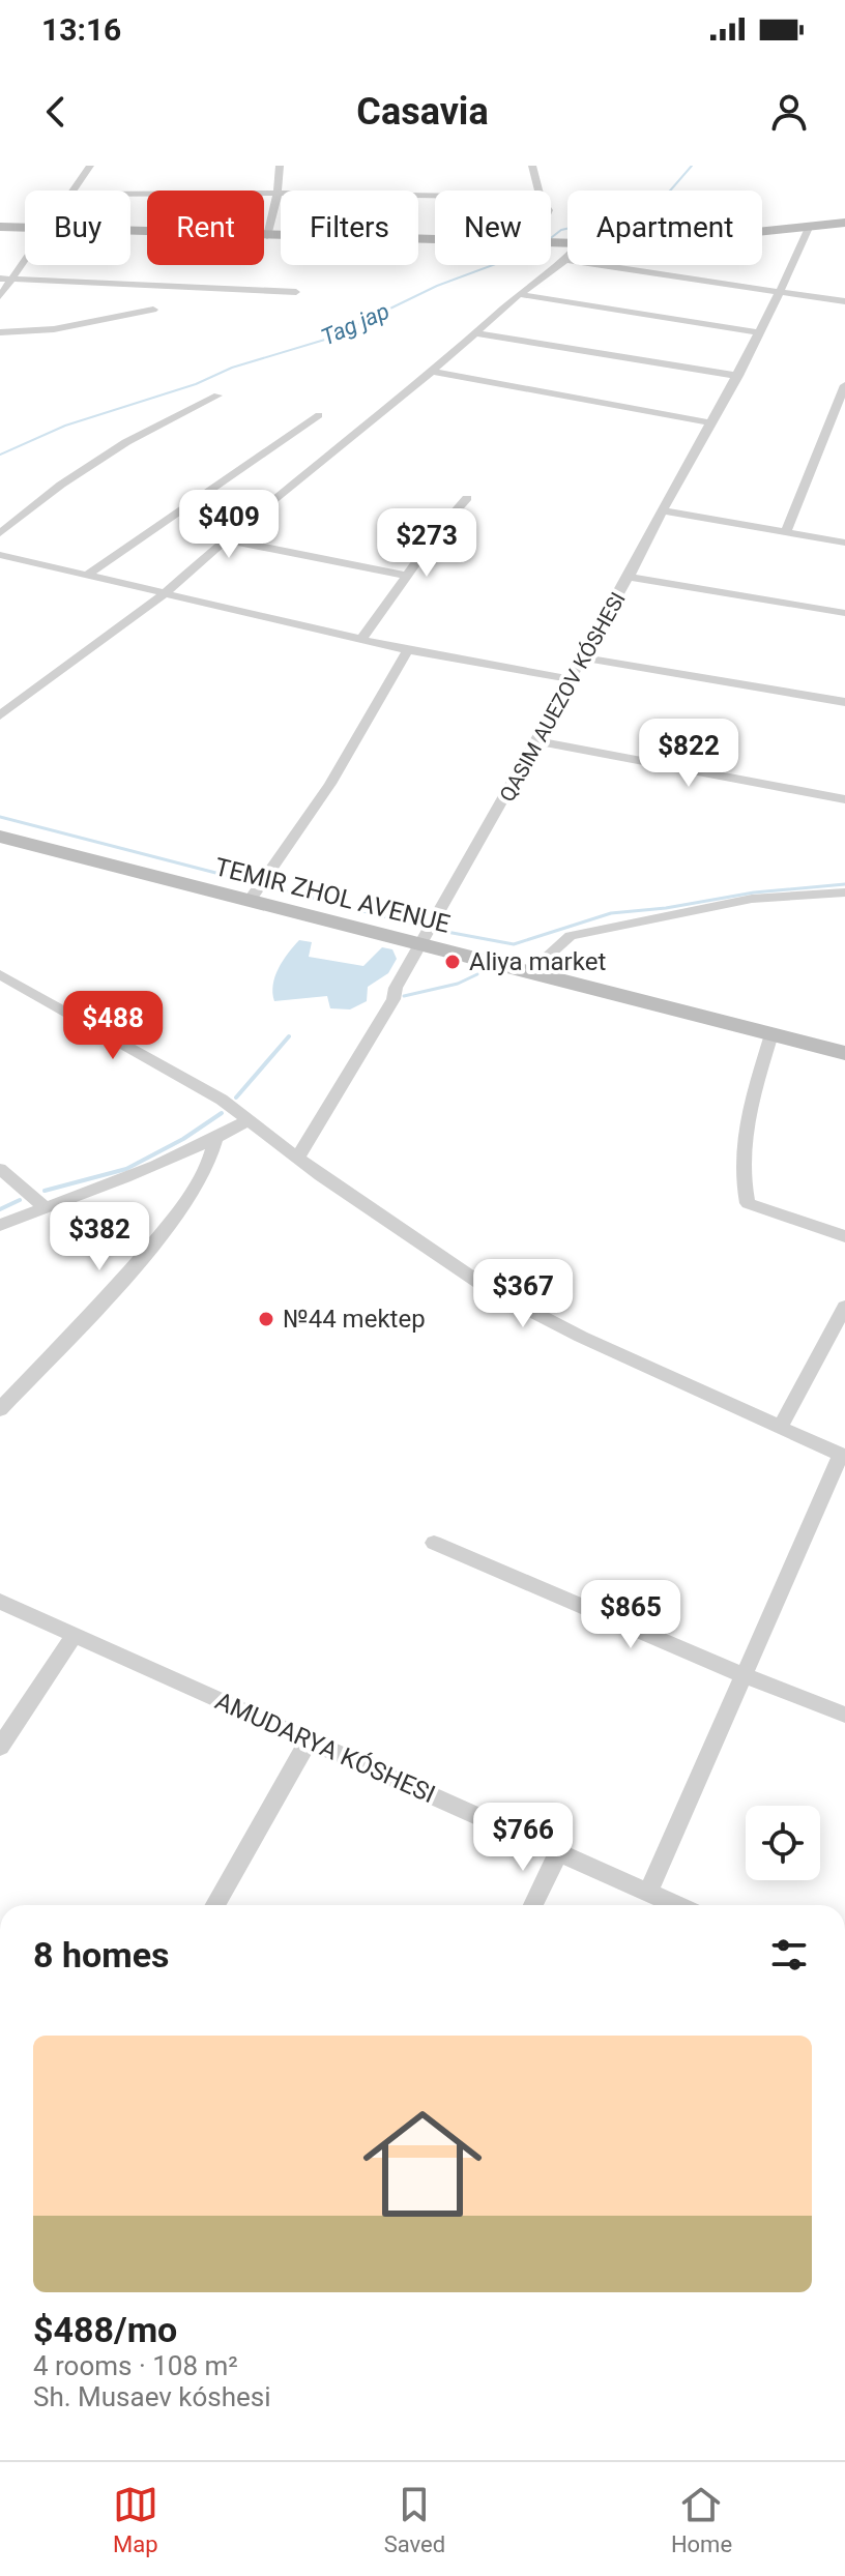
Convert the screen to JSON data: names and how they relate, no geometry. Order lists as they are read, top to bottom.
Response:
{
  "streets": {
    "street": ["TEMIR ZHOL AVENUE", "AMUDARYA KÓSHESI"]
  },
  "water": ["Tag jap"],
  "places": ["Aliya market", "№44 mektep"],
  "page": {
    "status": "13:16",
    "header": "Casavia",
    "chip": [
      "Buy",
      "Rent",
      "Filters",
      "New",
      "Apartment"
    ],
    "price": [
      "$409",
      "$273",
      "$822",
      "$488",
      "$382",
      "$367",
      "$865",
      "$766"
    ],
    "heading": "8 homes",
    "list": [
      {
        "name": "$488/mo",
        "note": "4 rooms · 108 m² · Sh. Musaev kóshesi"
      }
    ],
    "tabs": ["Map", "Saved", "Home"]
  }
}
